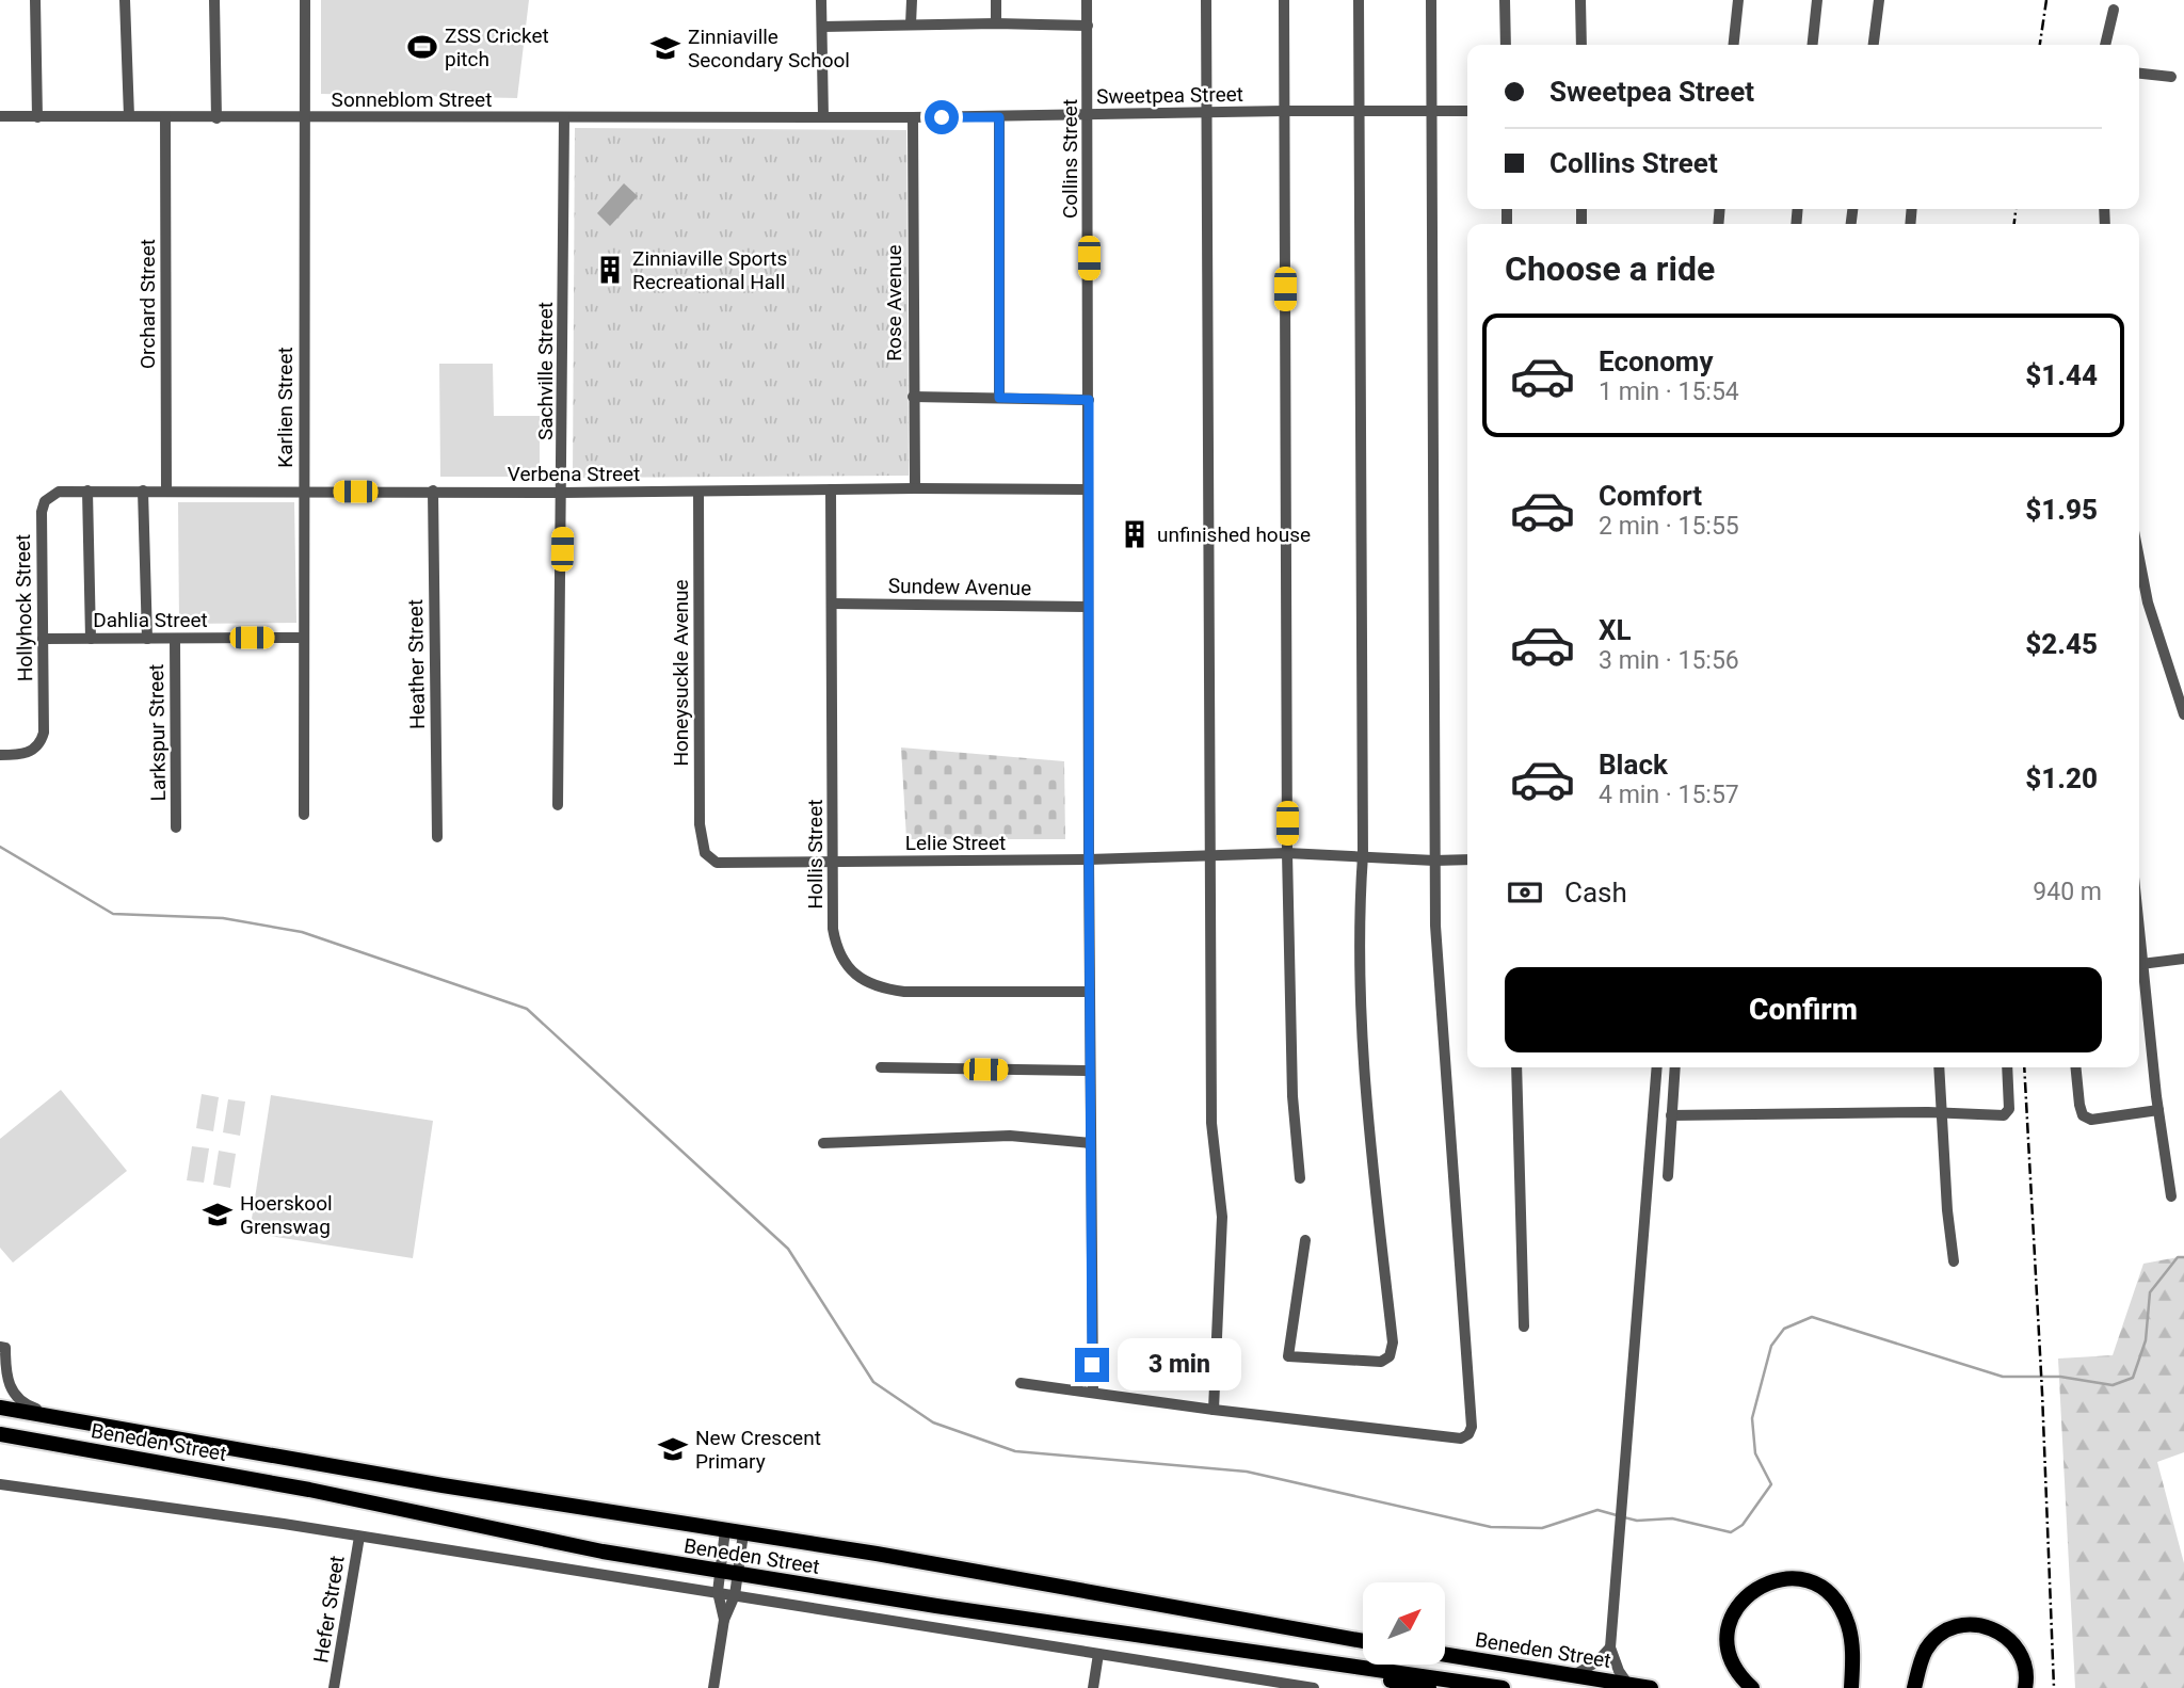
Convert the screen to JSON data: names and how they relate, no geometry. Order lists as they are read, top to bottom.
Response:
{
  "streets": {
    "main road": ["Beneden Street"],
    "street": [
      "Sweetpea Street",
      "Sonneblom Street",
      "Collins Street",
      "Rose Avenue",
      "Orchard Street",
      "Sachville Street",
      "Karlien Street",
      "Verbena Street",
      "Sundew Avenue",
      "Hollyhock Street",
      "Dahlia Street",
      "Heather Street",
      "Honeysuckle Avenue",
      "Larkspur Street",
      "Lelie Street",
      "Hollis Street",
      "Hefer Street"
    ]
  },
  "crossings": [
    ["Sweetpea Street", "Sonneblom Street"],
    ["Sweetpea Street", "Collins Street"],
    ["Sweetpea Street", "Rose Avenue"],
    ["Sonneblom Street", "Orchard Street"],
    ["Sonneblom Street", "Sachville Street"],
    ["Sonneblom Street", "Karlien Street"],
    ["Collins Street", "Verbena Street"],
    ["Collins Street", "Sundew Avenue"],
    ["Collins Street", "Lelie Street"],
    ["Collins Street", "Hollis Street"],
    ["Rose Avenue", "Verbena Street"],
    ["Orchard Street", "Verbena Street"],
    ["Sachville Street", "Verbena Street"],
    ["Karlien Street", "Verbena Street"],
    ["Karlien Street", "Dahlia Street"],
    ["Verbena Street", "Hollyhock Street"],
    ["Verbena Street", "Heather Street"],
    ["Verbena Street", "Honeysuckle Avenue"],
    ["Verbena Street", "Hollis Street"],
    ["Sundew Avenue", "Hollis Street"],
    ["Hollyhock Street", "Dahlia Street"],
    ["Dahlia Street", "Larkspur Street"],
    ["Honeysuckle Avenue", "Lelie Street"],
    ["Lelie Street", "Hollis Street"],
    ["Beneden Street", "Hefer Street"]
  ],
  "places": {
    "sports": ["ZSS Cricket pitch"],
    "school or university": ["Zinniaville Secondary School", "Hoerskool Grenswag", "New Crescent Primary"],
    "building": ["Zinniaville Sports Recreational Hall", "unfinished house"]
  },
  "north": "top right",
  "page": {
    "banner": ["Sweetpea Street", "Collins Street"],
    "heading": "Choose a ride",
    "list": [
      {
        "name": "Economy",
        "note": "1 min · 15:54",
        "value": "$1.44"
      },
      {
        "name": "Comfort",
        "note": "2 min · 15:55",
        "value": "$1.95"
      },
      {
        "name": "XL",
        "note": "3 min · 15:56",
        "value": "$2.45"
      },
      {
        "name": "Black",
        "note": "4 min · 15:57",
        "value": "$1.20"
      }
    ],
    "pay": ["Cash", "940 m"],
    "buttons": "Confirm",
    "bubble": "3 min"
  }
}
